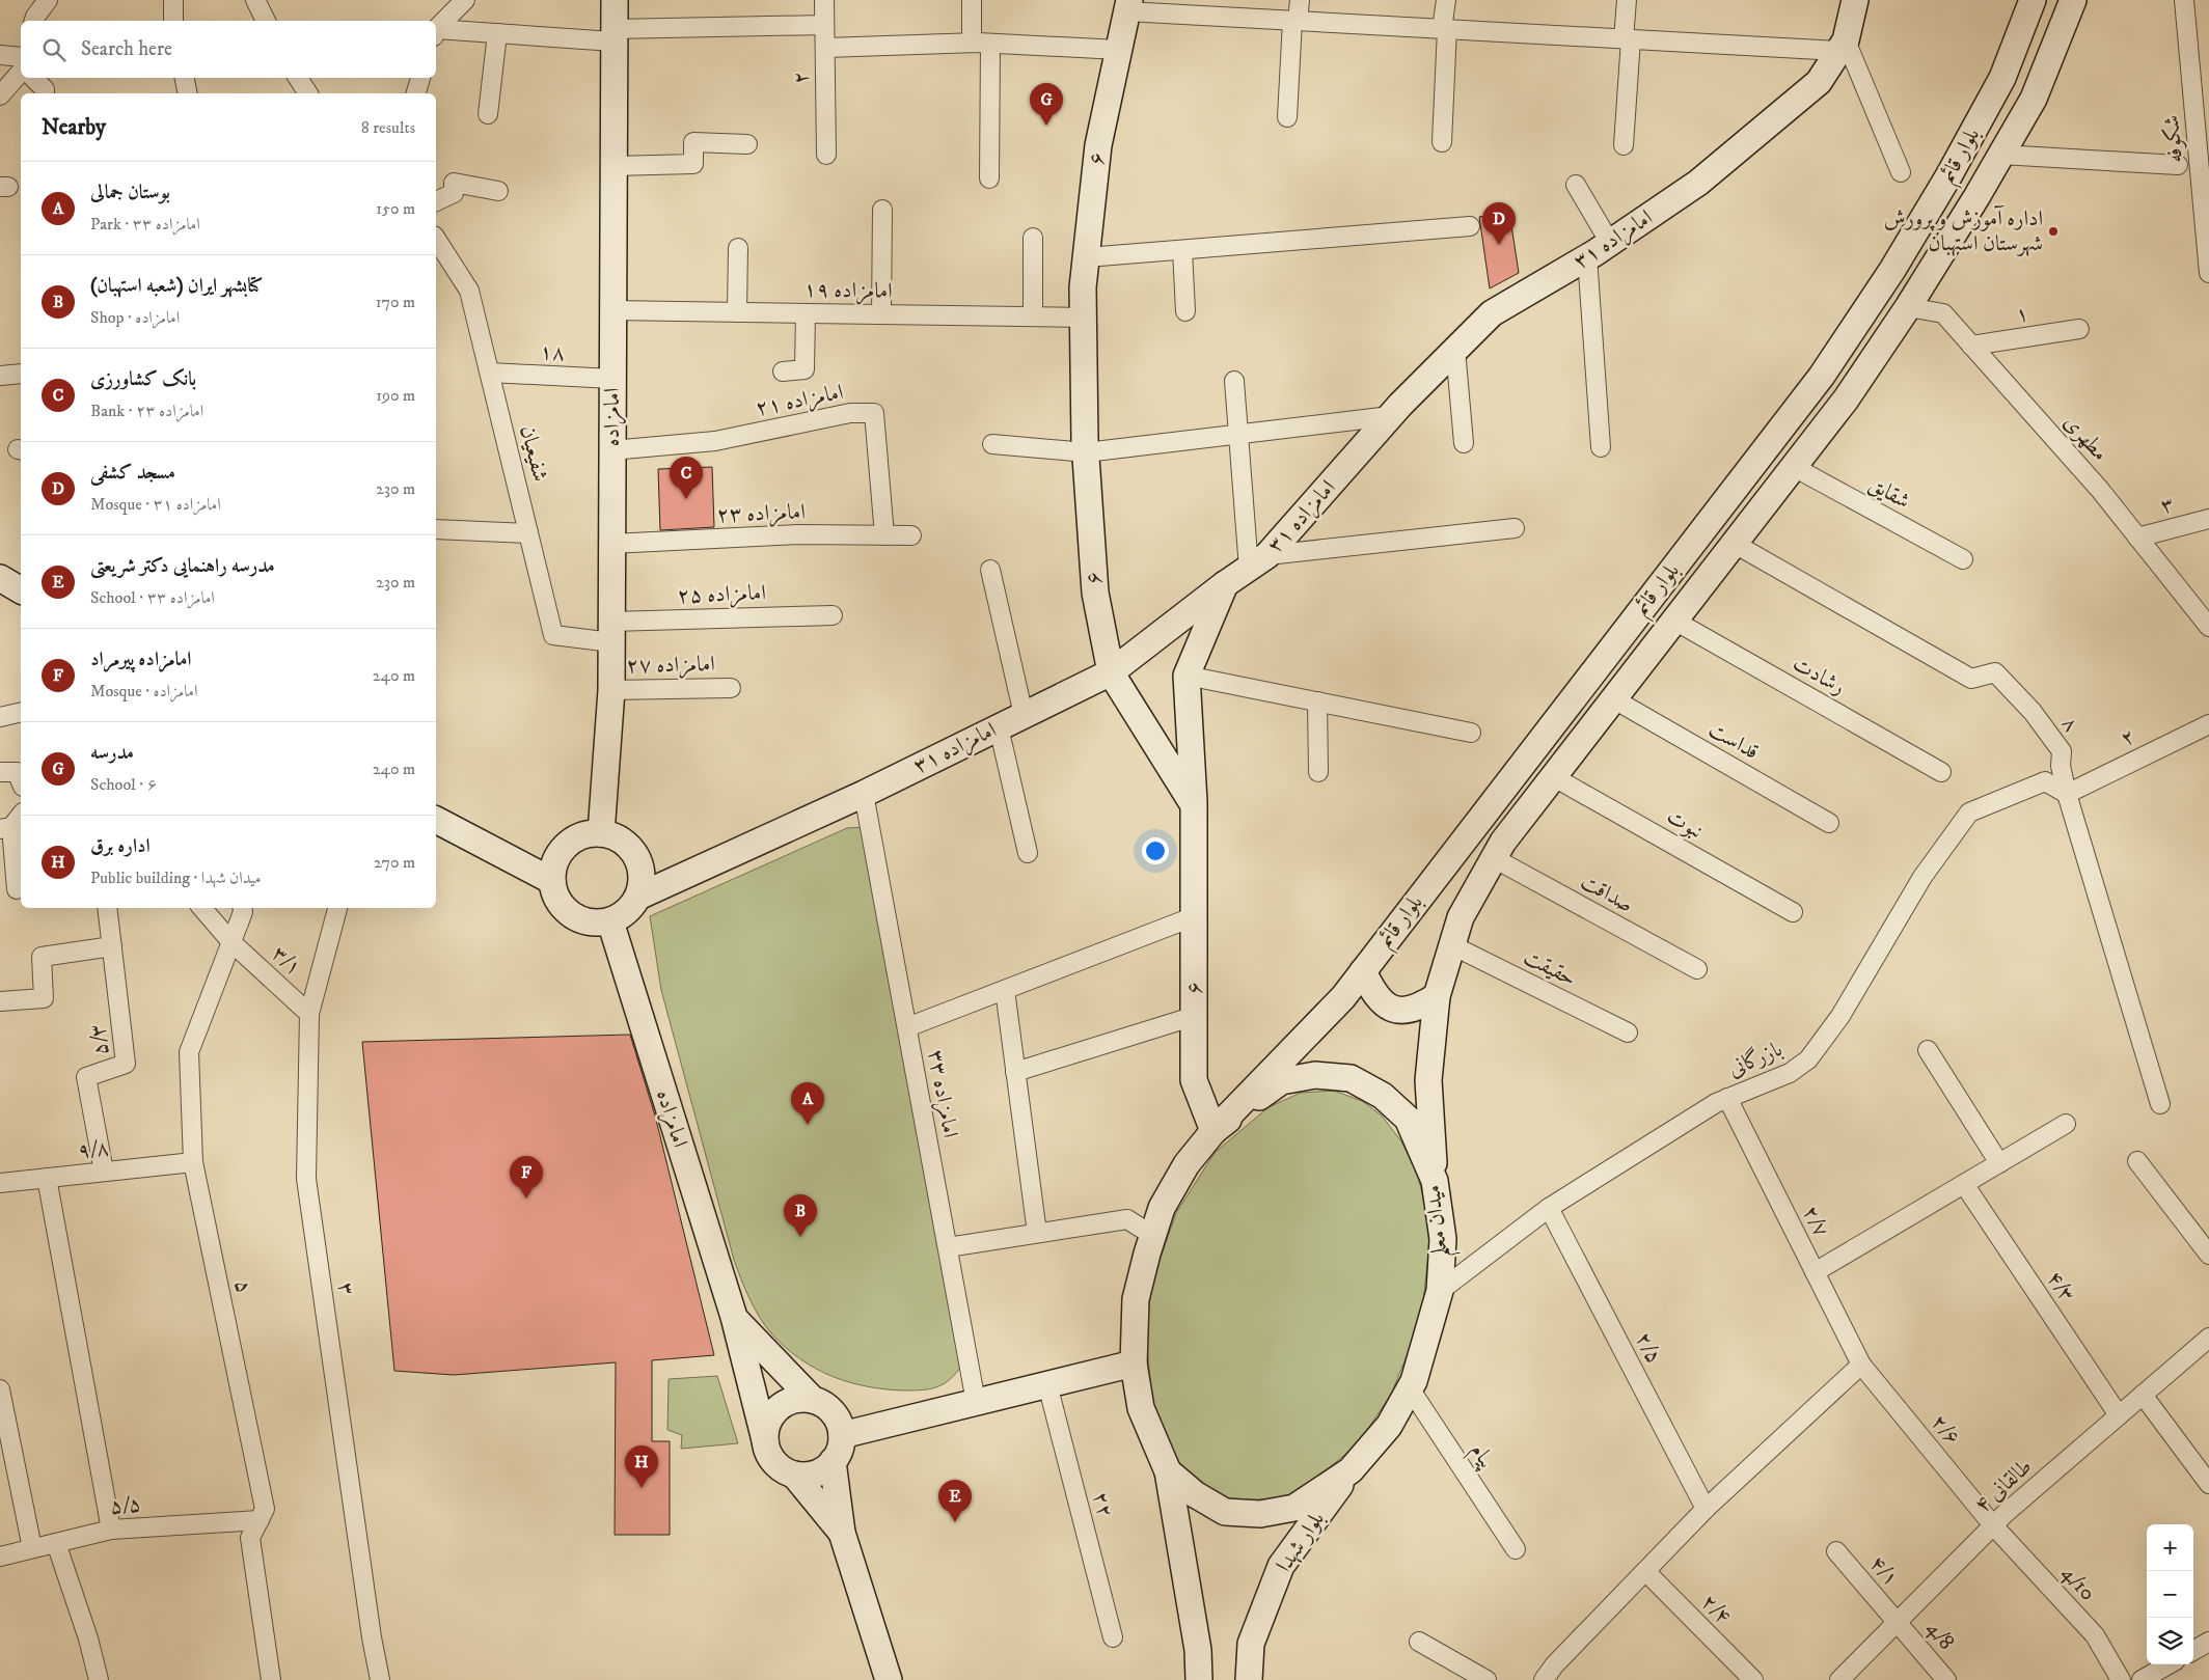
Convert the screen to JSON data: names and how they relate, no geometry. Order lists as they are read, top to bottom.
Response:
{
  "streets": {
    "main road": [
      "بلوار قائم",
      "۶",
      "امامزاده ۳۱",
      "امامزاده",
      "میدان معلم",
      "بلوار شهدا"
    ],
    "street": [
      "۲",
      "شکوفه",
      "امامزاده ۱۹",
      "۱",
      "۱۸",
      "امامزاده ۲۱",
      "مطهری",
      "شفیعیان",
      "شقایق",
      "۳",
      "امامزاده ۲۳",
      "امامزاده ۲۵",
      "امامزاده ۲۷",
      "رشادت",
      "۸",
      "قداست",
      "نبوت",
      "صداقت",
      "۳/۱",
      "حقیقت",
      "۵/۳",
      "بازرگانی",
      "امامزاده ۳۳",
      "۹/۸",
      "۲/۷",
      "۵",
      "۴/۳",
      "۲/۵",
      "۲/۶",
      "پیام",
      "طالقانی ۴",
      "۲۲",
      "۵/۵",
      "۴/۱",
      "4/10",
      "۲/۴",
      "4/8"
    ]
  },
  "crossings": [
    ["۲", "۸"],
    ["۲", "بازرگانی"],
    ["بلوار قائم", "۶"],
    ["بلوار قائم", "مطهری"],
    ["بلوار قائم", "شقایق"],
    ["بلوار قائم", "رشادت"],
    ["بلوار قائم", "۸"],
    ["بلوار قائم", "قداست"],
    ["بلوار قائم", "نبوت"],
    ["بلوار قائم", "صداقت"],
    ["بلوار قائم", "حقیقت"],
    ["بلوار قائم", "میدان معلم"],
    ["۶", "امامزاده ۳۱"],
    ["۶", "امامزاده ۱۹"],
    ["۶", "میدان معلم"],
    ["امامزاده ۳۱", "امامزاده"],
    ["امامزاده ۳۱", "امامزاده ۳۳"],
    ["امامزاده ۱۹", "امامزاده"],
    ["۱", "مطهری"],
    ["۱۸", "امامزاده"],
    ["۱۸", "شفیعیان"],
    ["امامزاده ۲۱", "امامزاده"],
    ["امامزاده ۲۱", "امامزاده ۲۳"],
    ["امامزاده", "شفیعیان"],
    ["امامزاده", "امامزاده ۲۳"],
    ["امامزاده", "امامزاده ۲۵"],
    ["امامزاده", "امامزاده ۲۷"],
    ["مطهری", "۳"],
    ["شفیعیان", "امامزاده ۲۵"],
    ["۳", "۳/۱"],
    ["۸", "بازرگانی"],
    ["۳/۱", "۵"],
    ["۵/۳", "۹/۸"],
    ["بازرگانی", "میدان معلم"],
    ["بازرگانی", "۲/۷"],
    ["بازرگانی", "۲/۵"],
    ["۹/۸", "۵"],
    ["میدان معلم", "پیام"],
    ["میدان معلم", "بلوار شهدا"],
    ["۲/۷", "۲/۶"],
    ["۵", "۵/۵"],
    ["۴/۳", "طالقانی ۴"],
    ["۲/۶", "طالقانی ۴"],
    ["۲/۶", "4/10"],
    ["طالقانی ۴", "۴/۱"],
    ["طالقانی ۴", "4/10"],
    ["طالقانی ۴", "4/8"],
    ["۴/۱", "4/8"]
  ],
  "places": ["اداره آموزش و پرورش شهرستان استهبان"],
  "page": {
    "search": "Search here",
    "pins": [
      "G",
      "D",
      "C",
      "A",
      "F",
      "B",
      "H",
      "E"
    ],
    "heading": ["Nearby", "8 results"],
    "list": [
      {
        "mark": "A",
        "name": "بوستان جمالی",
        "note": "Park · امامزاده ۳۳",
        "value": "150 m"
      },
      {
        "mark": "B",
        "name": "کتابشهر ایران (شعبه استهبان)",
        "note": "Shop · امامزاده",
        "value": "170 m"
      },
      {
        "mark": "C",
        "name": "بانک کشاورزی",
        "note": "Bank · امامزاده ۲۳",
        "value": "190 m"
      },
      {
        "mark": "D",
        "name": "مسجد کشفی",
        "note": "Mosque · امامزاده ۳۱",
        "value": "230 m"
      },
      {
        "mark": "E",
        "name": "مدرسه راهنمایی دکتر شریعتی",
        "note": "School · امامزاده ۳۳",
        "value": "230 m"
      },
      {
        "mark": "F",
        "name": "امامزاده پیرمراد",
        "note": "Mosque · امامزاده",
        "value": "240 m"
      },
      {
        "mark": "G",
        "name": "مدرسه",
        "note": "School · ۶",
        "value": "240 m"
      },
      {
        "mark": "H",
        "name": "اداره برق",
        "note": "Public building · ميدان شهدا",
        "value": "270 m"
      }
    ],
    "map_buttons": ["+", "−"]
  }
}
